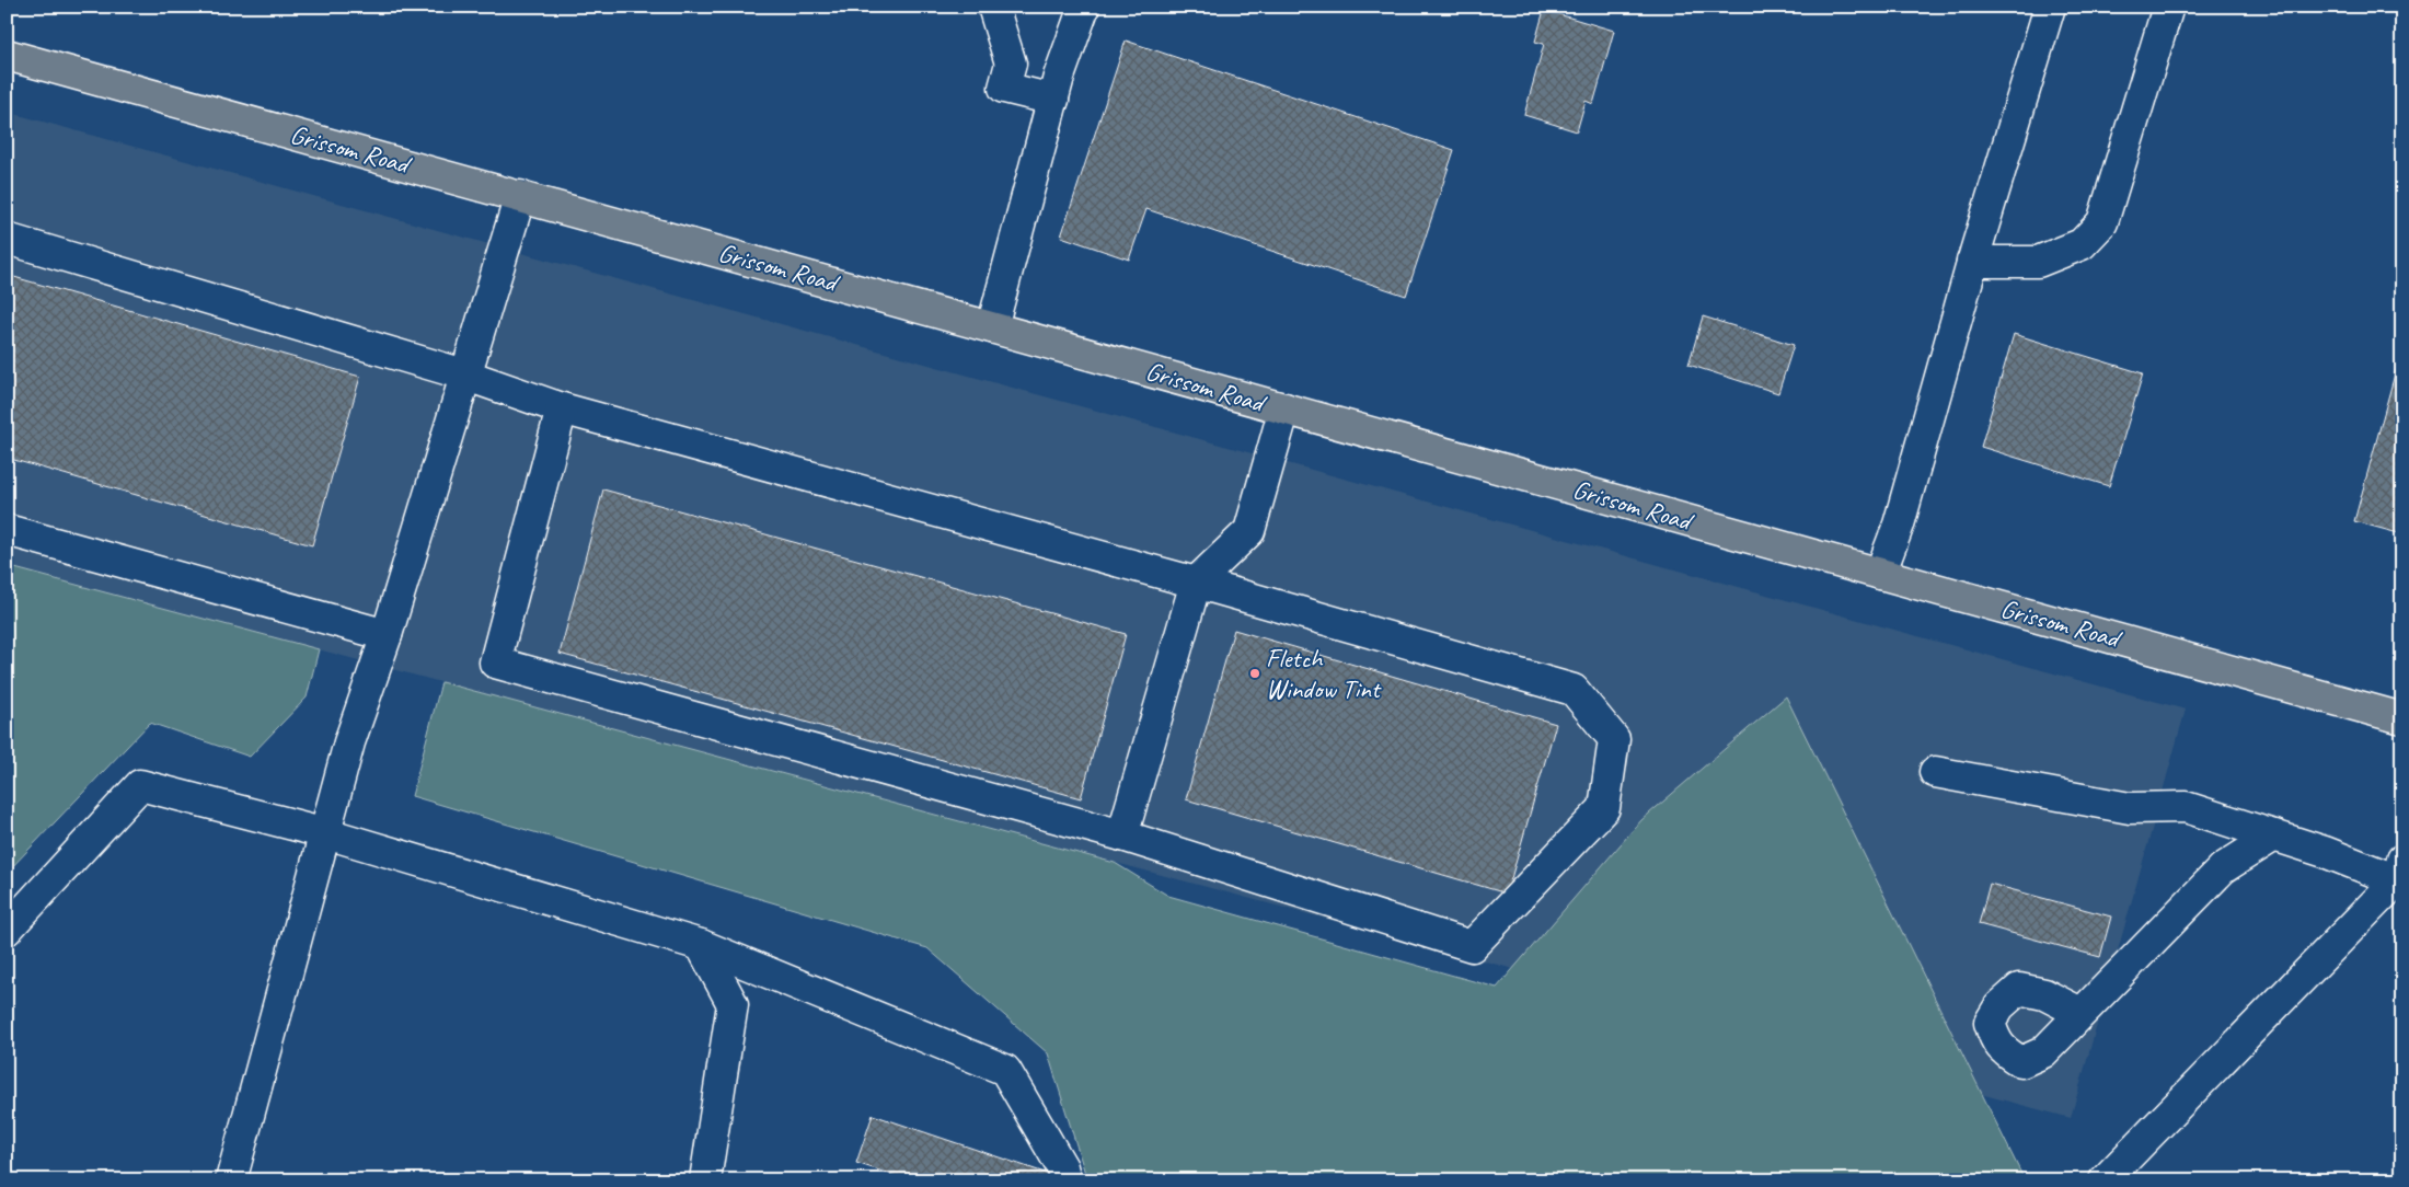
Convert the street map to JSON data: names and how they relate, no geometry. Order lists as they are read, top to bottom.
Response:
{
  "streets": {
    "main road": ["Grissom Road"]
  },
  "places": ["Fletch Window Tint"]
}
